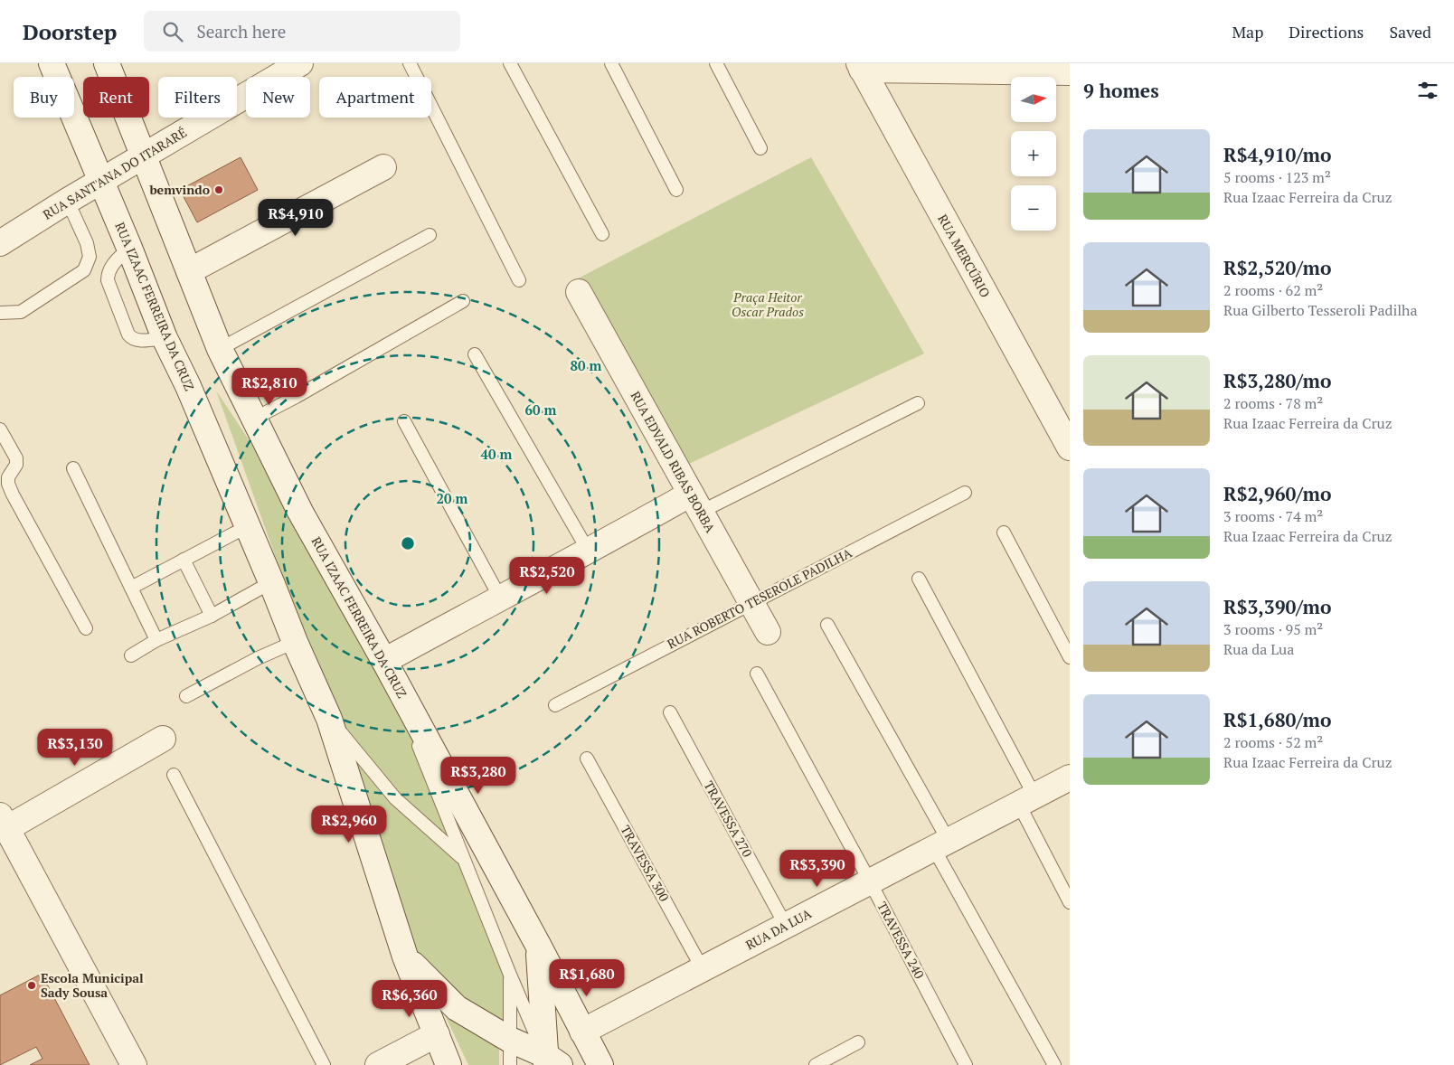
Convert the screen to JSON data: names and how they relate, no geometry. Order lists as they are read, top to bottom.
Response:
{
  "streets": {
    "street": [
      "RUA SANT'ANA DO ITARARÉ",
      "RUA MERCÚRIO",
      "RUA IZAAC FERREIRA DA CRUZ",
      "RUA EDVALD RIBAS BORBA",
      "RUA DA LUA"
    ],
    "lane": [
      "RUA ROBERTO TESEROLE PADILHA",
      "TRAVESSA 270",
      "TRAVESSA 300",
      "TRAVESSA 240"
    ]
  },
  "crossings": [
    ["RUA SANT'ANA DO ITARARÉ", "RUA IZAAC FERREIRA DA CRUZ"],
    ["RUA IZAAC FERREIRA DA CRUZ", "RUA DA LUA"],
    ["RUA EDVALD RIBAS BORBA", "RUA ROBERTO TESEROLE PADILHA"],
    ["TRAVESSA 270", "RUA DA LUA"],
    ["TRAVESSA 300", "RUA DA LUA"],
    ["RUA DA LUA", "TRAVESSA 240"]
  ],
  "parks": ["Praça Heitor Oscar Prados"],
  "places": ["bemvindo", "Escola Municipal Sady Sousa"],
  "north": "right",
  "page": {
    "header": "Doorstep",
    "search": "Search here",
    "nav": ["Map", "Directions", "Saved"],
    "heading": "9 homes",
    "map_buttons": ["+", "−"],
    "chip": [
      "Buy",
      "Rent",
      "Filters",
      "New",
      "Apartment"
    ],
    "list": [
      {
        "name": "R$4,910/mo",
        "note": "5 rooms · 123 m² · Rua Izaac Ferreira da Cruz"
      },
      {
        "name": "R$2,520/mo",
        "note": "2 rooms · 62 m² · Rua Gilberto Tesseroli Padilha"
      },
      {
        "name": "R$3,280/mo",
        "note": "2 rooms · 78 m² · Rua Izaac Ferreira da Cruz"
      },
      {
        "name": "R$2,960/mo",
        "note": "3 rooms · 74 m² · Rua Izaac Ferreira da Cruz"
      },
      {
        "name": "R$3,390/mo",
        "note": "3 rooms · 95 m² · Rua da Lua"
      },
      {
        "name": "R$1,680/mo",
        "note": "2 rooms · 52 m² · Rua Izaac Ferreira da Cruz"
      }
    ],
    "price": [
      "R$4,910",
      "R$2,810",
      "R$2,520",
      "R$3,130",
      "R$3,280",
      "R$2,960",
      "R$3,390",
      "R$1,680",
      "R$6,360"
    ]
  },
  "rings": [
    "80 m",
    "60 m",
    "40 m",
    "20 m"
  ]
}
